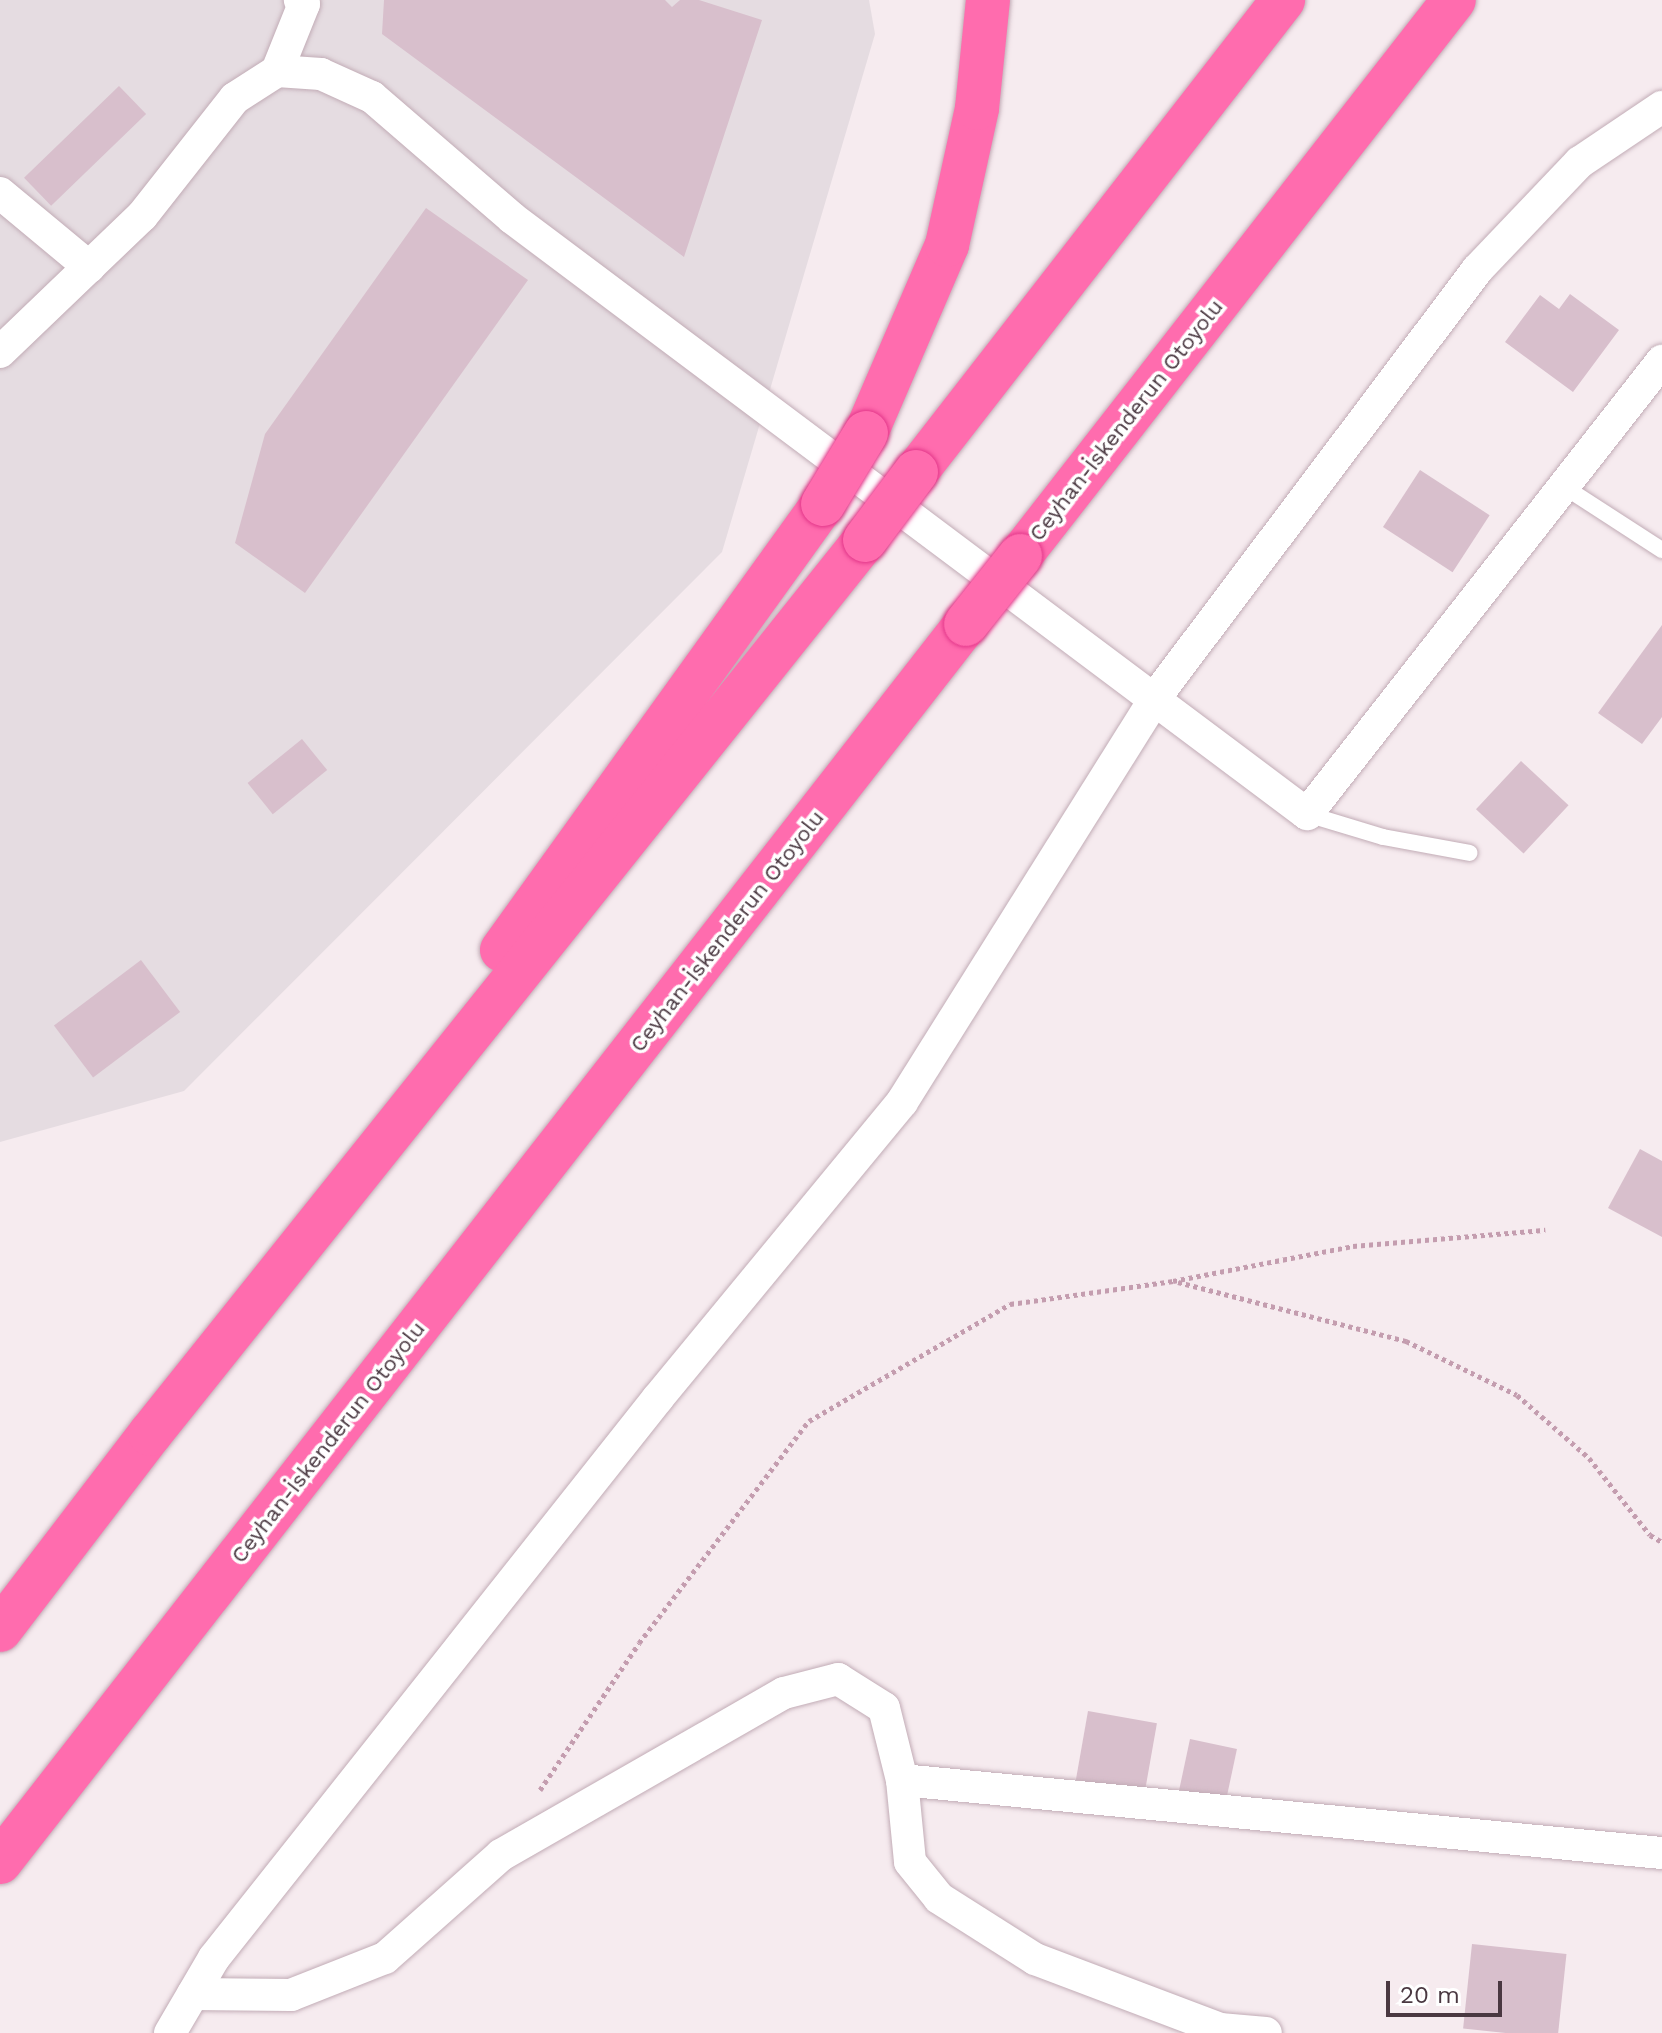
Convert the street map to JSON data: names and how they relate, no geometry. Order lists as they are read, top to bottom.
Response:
{
  "streets": {
    "highway": ["Ceyhan-İskenderun Otoyolu"]
  },
  "scale_bar": "20 m"
}
